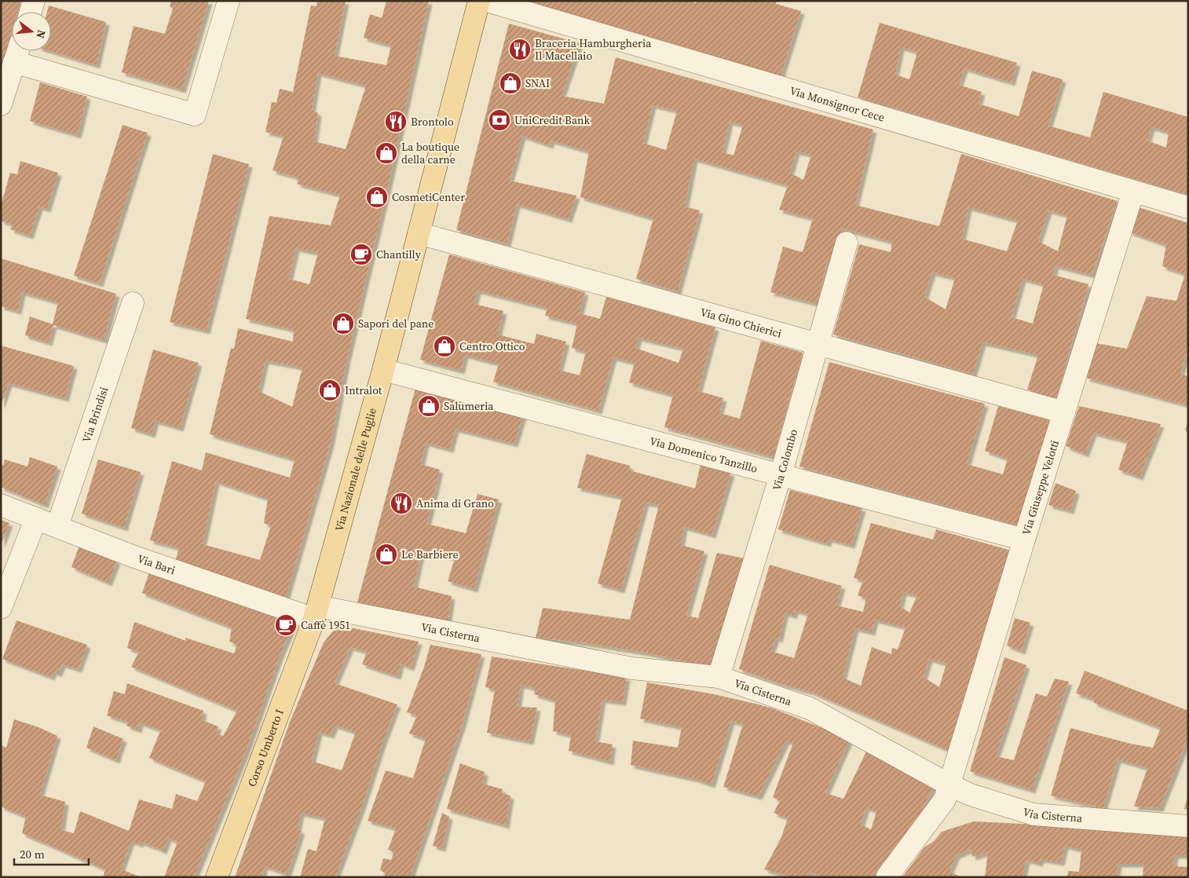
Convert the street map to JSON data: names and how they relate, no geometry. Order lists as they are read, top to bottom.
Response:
{
  "streets": {
    "main road": ["Via Nazionale delle Puglie", "Corso Umberto I"],
    "street": [
      "Via Monsignor Cece",
      "Via Gino Chierici",
      "Via Brindisi",
      "Via Domenico Tanzillo",
      "Via Colombo",
      "Via Giuseppe Velotti",
      "Via Bari",
      "Via Cisterna"
    ]
  },
  "crossings": [
    ["Via Monsignor Cece", "Via Giuseppe Velotti"],
    ["Via Gino Chierici", "Via Colombo"],
    ["Via Gino Chierici", "Via Nazionale delle Puglie"],
    ["Via Gino Chierici", "Via Giuseppe Velotti"],
    ["Via Brindisi", "Via Bari"],
    ["Via Domenico Tanzillo", "Via Colombo"],
    ["Via Domenico Tanzillo", "Via Nazionale delle Puglie"],
    ["Via Domenico Tanzillo", "Via Giuseppe Velotti"],
    ["Via Colombo", "Via Cisterna"],
    ["Via Nazionale delle Puglie", "Via Bari"],
    ["Via Nazionale delle Puglie", "Via Cisterna"],
    ["Via Nazionale delle Puglie", "Corso Umberto I"],
    ["Via Giuseppe Velotti", "Via Cisterna"],
    ["Via Bari", "Via Cisterna"],
    ["Via Bari", "Corso Umberto I"],
    ["Via Cisterna", "Corso Umberto I"]
  ],
  "places": {
    "restaurant": ["Braceria Hamburgheria Il Macellaio", "Brontolo", "Anima di Grano"],
    "shop": [
      "SNAI",
      "La boutique della carne",
      "CosmetiCenter",
      "Sapori del pane",
      "Centro Ottico",
      "Intralot",
      "Salumeria",
      "Le Barbiere"
    ],
    "bank": ["UniCredit Bank"],
    "cafe": ["Chantilly", "Caffè 1951"]
  },
  "scale_bar": "20 m",
  "north": "right"
}
